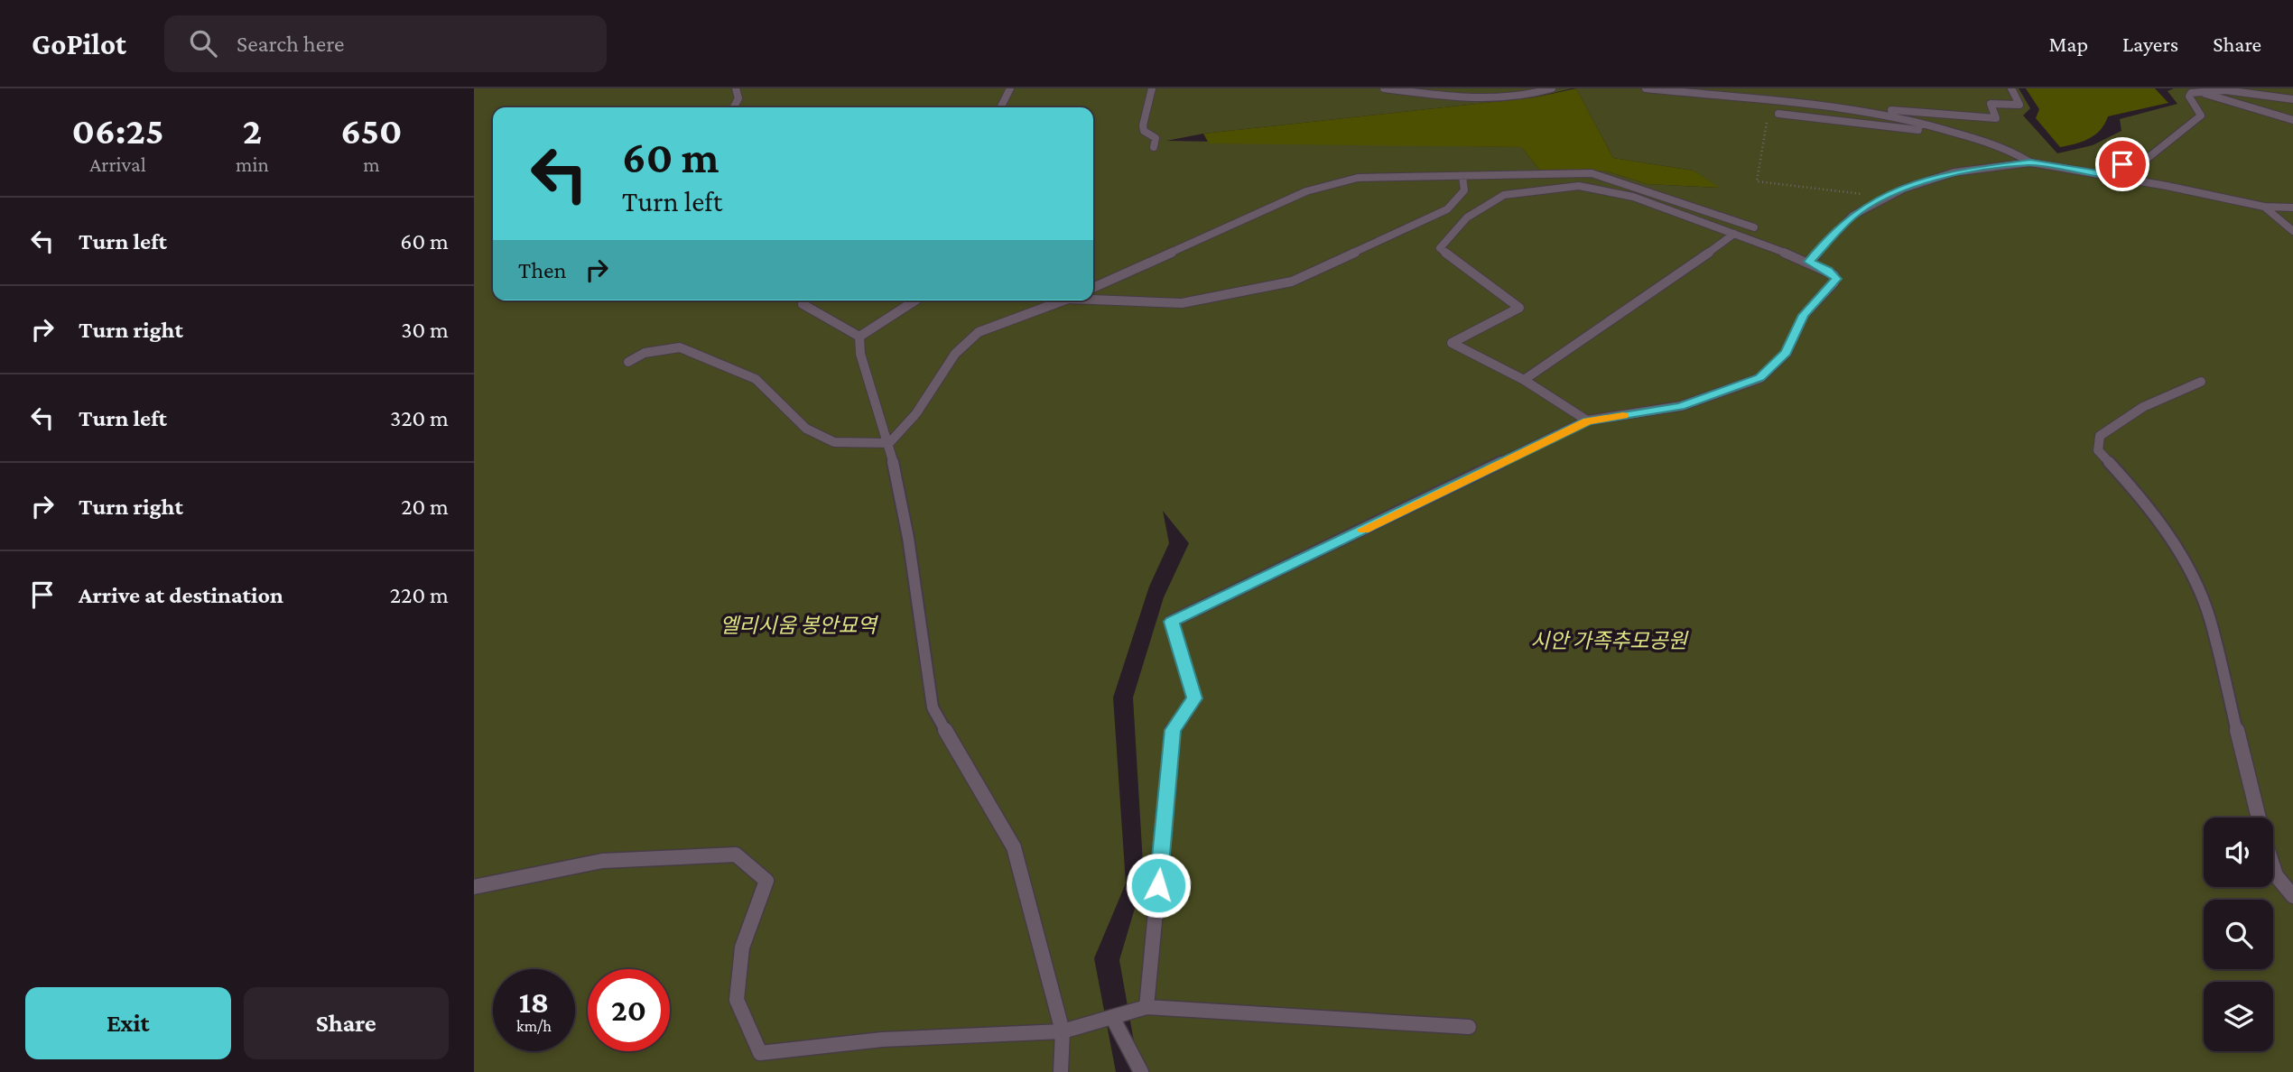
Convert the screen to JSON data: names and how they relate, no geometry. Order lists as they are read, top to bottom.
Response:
{
  "parks": ["엘리시움 봉안묘역", "시안 가족추모공원"],
  "page": {
    "header": "GoPilot",
    "search": "Search here",
    "nav": ["Map", "Layers", "Share"],
    "eta": [
      "06:25",
      "Arrival",
      "2",
      "min",
      "650",
      "m"
    ],
    "turn": ["60 m", "Turn left"],
    "list": [
      {
        "name": "Turn left",
        "value": "60 m"
      },
      {
        "name": "Turn right",
        "value": "30 m"
      },
      {
        "name": "Turn left",
        "value": "320 m"
      },
      {
        "name": "Turn right",
        "value": "20 m"
      },
      {
        "name": "Arrive at destination",
        "value": "220 m"
      }
    ],
    "then": "Then",
    "speed": "18 km/h",
    "limit": "20",
    "buttons": ["Exit", "Share"]
  }
}
